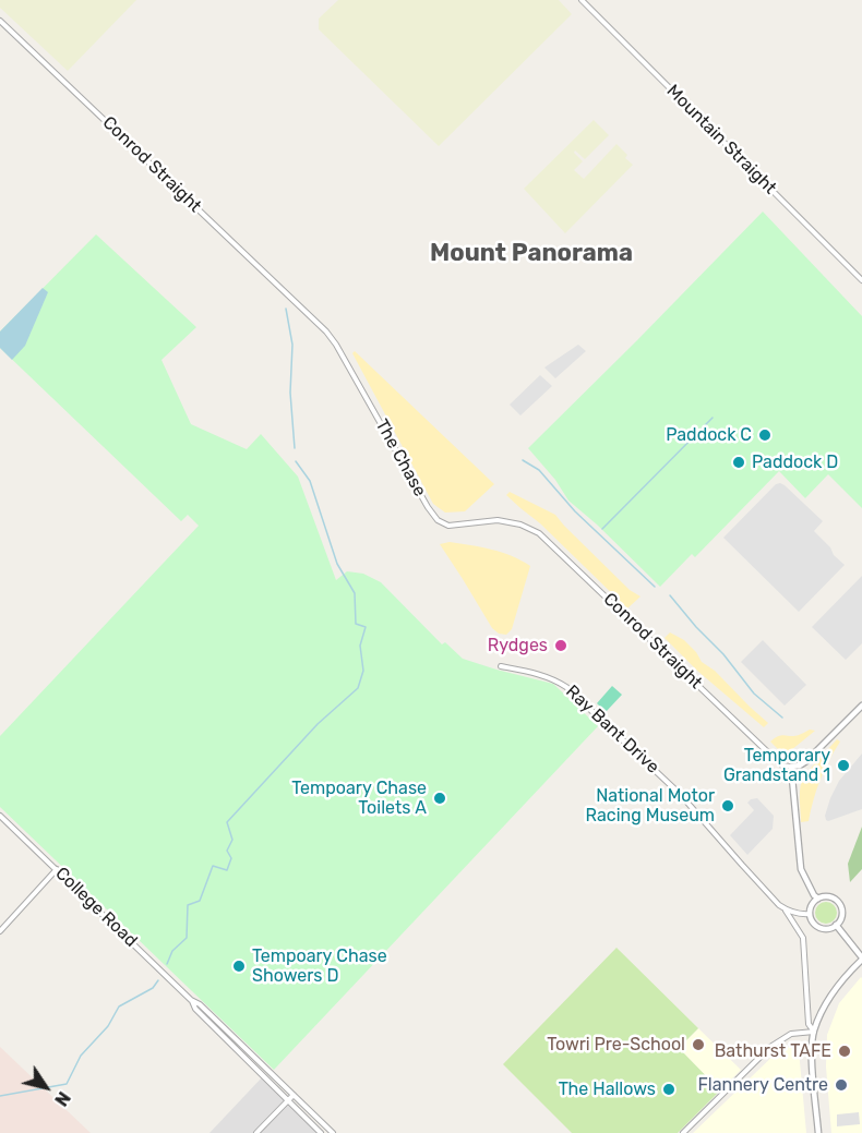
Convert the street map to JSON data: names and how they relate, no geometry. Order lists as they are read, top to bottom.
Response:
{
  "streets": {
    "street": [
      "Mountain Straight",
      "Conrod Straight",
      "The Chase",
      "Ray Bant Drive",
      "College Road"
    ]
  },
  "crossings": [
    ["Conrod Straight", "The Chase"]
  ],
  "districts": ["Mount Panorama"],
  "places": [
    "Paddock C",
    "Paddock D",
    "Rydges",
    "Temporary Grandstand 1",
    "Tempoary Chase Toilets A",
    "National Motor Racing Museum",
    "Tempoary Chase Showers D",
    "Towri Pre-School",
    "Bathurst TAFE",
    "Flannery Centre",
    "The Hallows"
  ],
  "north": "bottom right"
}
